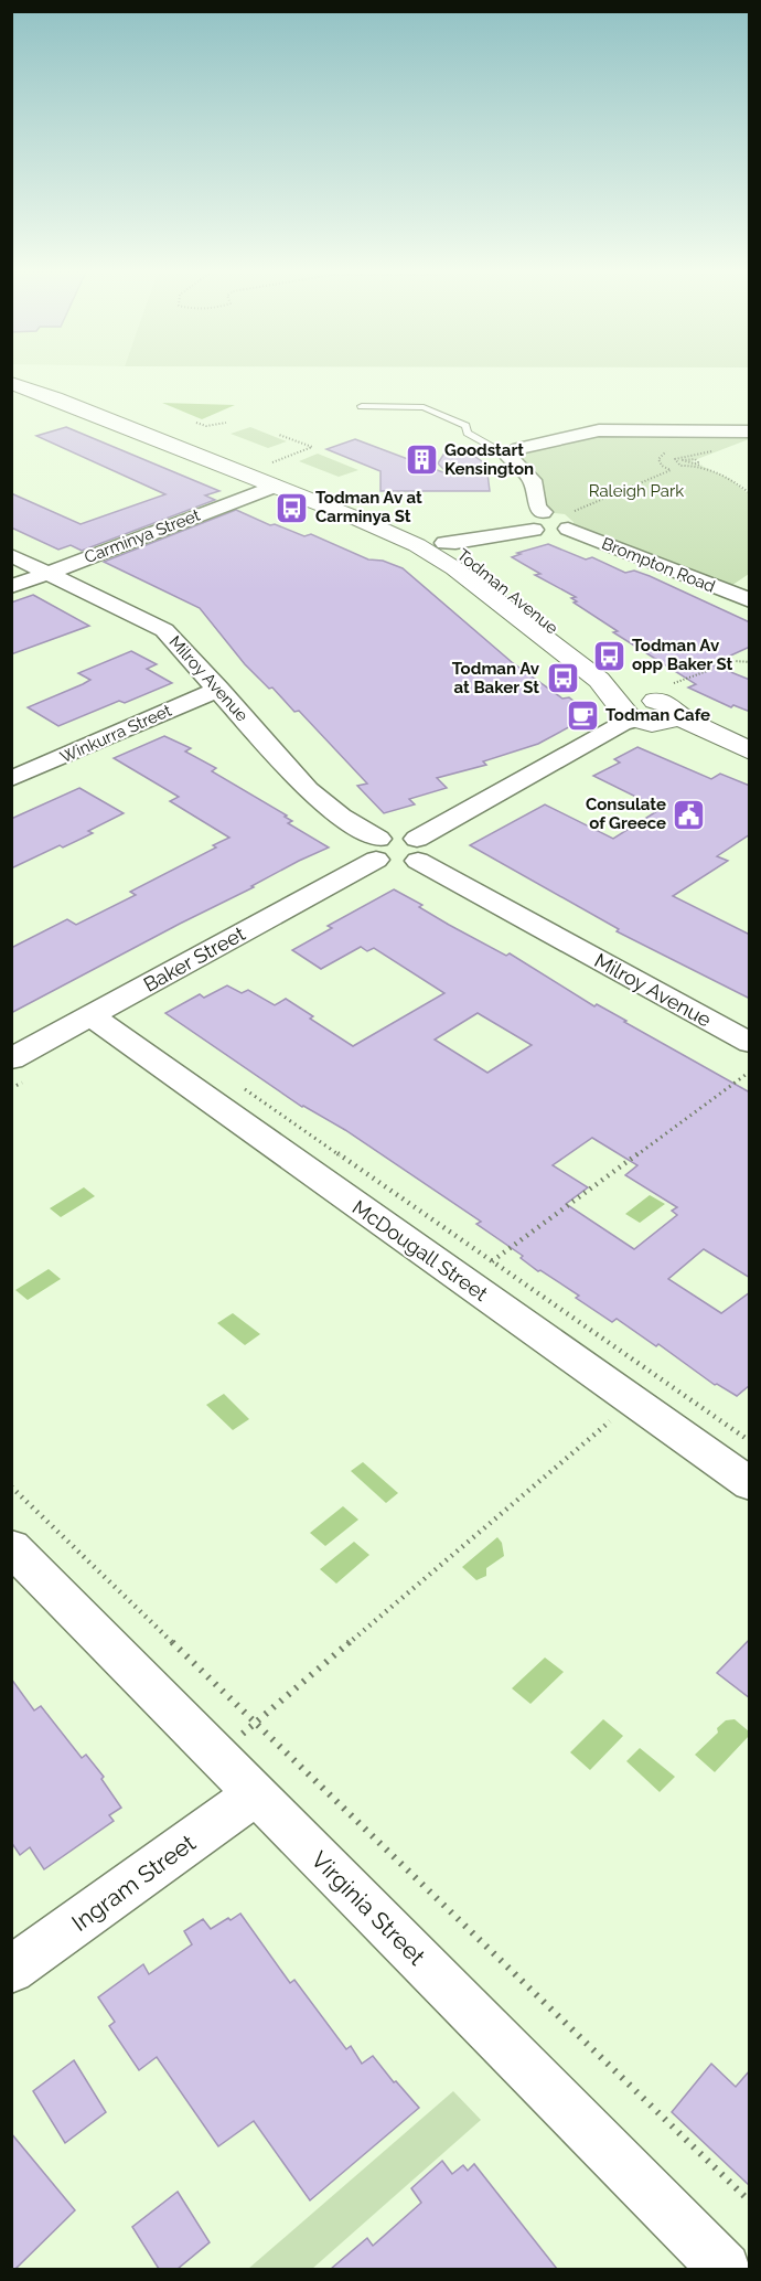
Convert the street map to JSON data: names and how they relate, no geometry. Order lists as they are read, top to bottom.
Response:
{
  "streets": {
    "main road": ["Todman Avenue"],
    "street": [
      "Carminya Street",
      "Brompton Road",
      "Milroy Avenue",
      "Winkurra Street",
      "Baker Street",
      "McDougall Street",
      "Ingram Street",
      "Virginia Street"
    ]
  },
  "crossings": [
    ["Carminya Street", "Todman Avenue"],
    ["Carminya Street", "Milroy Avenue"],
    ["Milroy Avenue", "Winkurra Street"],
    ["Milroy Avenue", "Baker Street"],
    ["Baker Street", "McDougall Street"],
    ["Ingram Street", "Virginia Street"]
  ],
  "parks": ["Raleigh Park"],
  "places": {
    "building": ["Goodstart Kensington"],
    "bus stop": ["Todman Av at Carminya St", "Todman Av opp Baker St", "Todman Av at Baker St"],
    "cafe": ["Todman Cafe"],
    "public building": ["Consulate of Greece"]
  }
}
